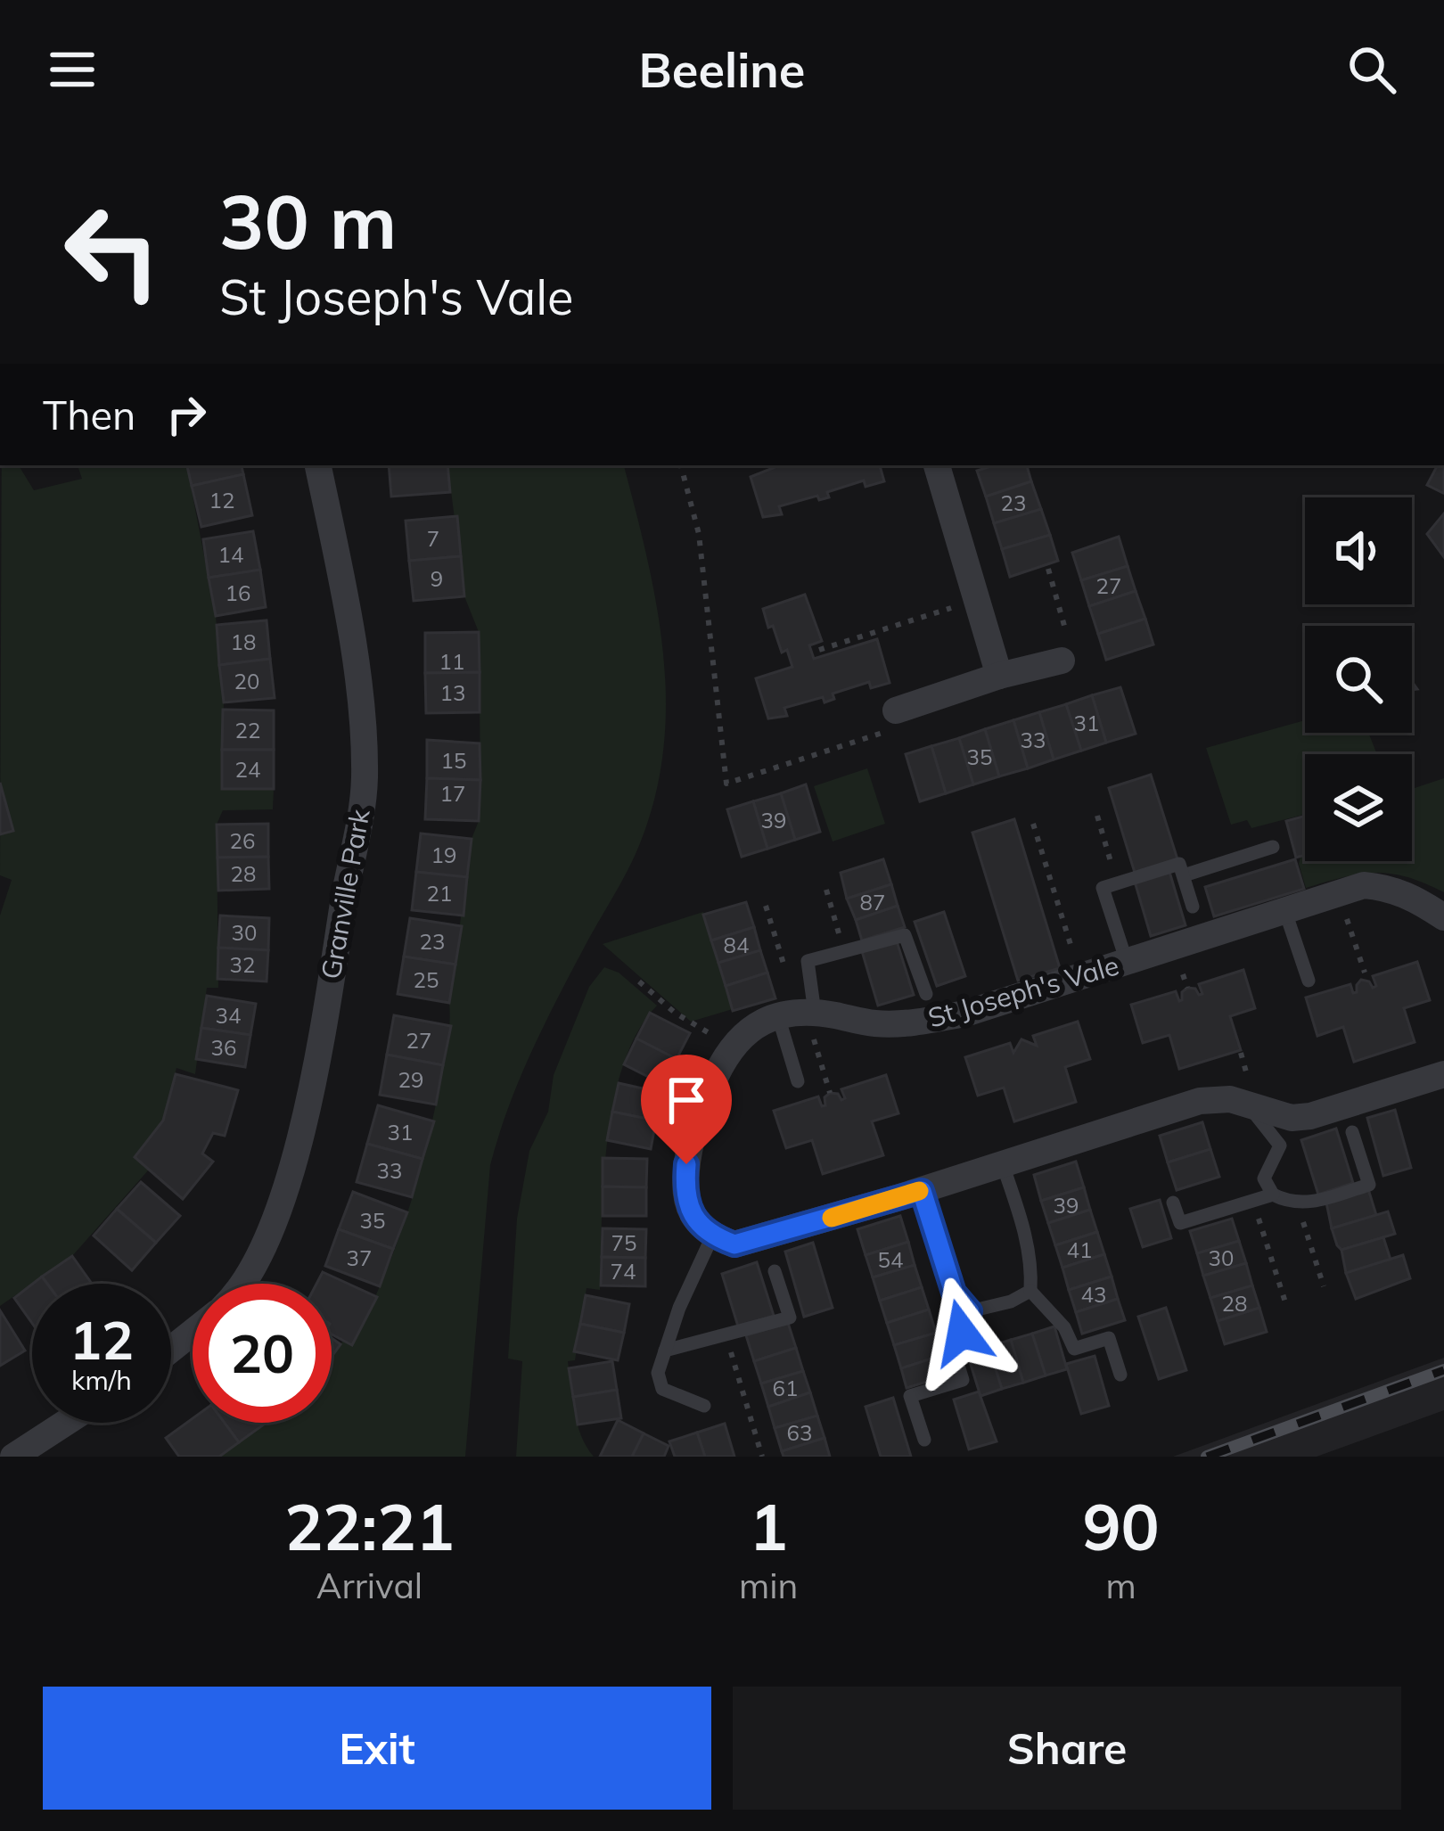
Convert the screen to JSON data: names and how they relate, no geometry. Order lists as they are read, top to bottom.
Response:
{
  "streets": {
    "street": ["Granville Park", "St Joseph's Vale"]
  },
  "house_numbers": [
    "12",
    "23",
    "7",
    "14",
    "9",
    "27",
    "16",
    "18",
    "11",
    "20",
    "13",
    "31",
    "22",
    "33",
    "35",
    "15",
    "24",
    "17",
    "39",
    "26",
    "19",
    "28",
    "21",
    "87",
    "30",
    "23",
    "84",
    "32",
    "25",
    "34",
    "27",
    "36",
    "29",
    "31",
    "33",
    "39",
    "35",
    "75",
    "41",
    "37",
    "30",
    "54",
    "74",
    "43",
    "28",
    "61",
    "63"
  ],
  "page": {
    "header": "Beeline",
    "turn": ["30 m", "St Joseph's Vale"],
    "then": "Then",
    "speed": "12 km/h",
    "limit": "20",
    "eta": [
      "22:21",
      "Arrival",
      "1",
      "min",
      "90",
      "m"
    ],
    "buttons": ["Exit", "Share"]
  }
}
